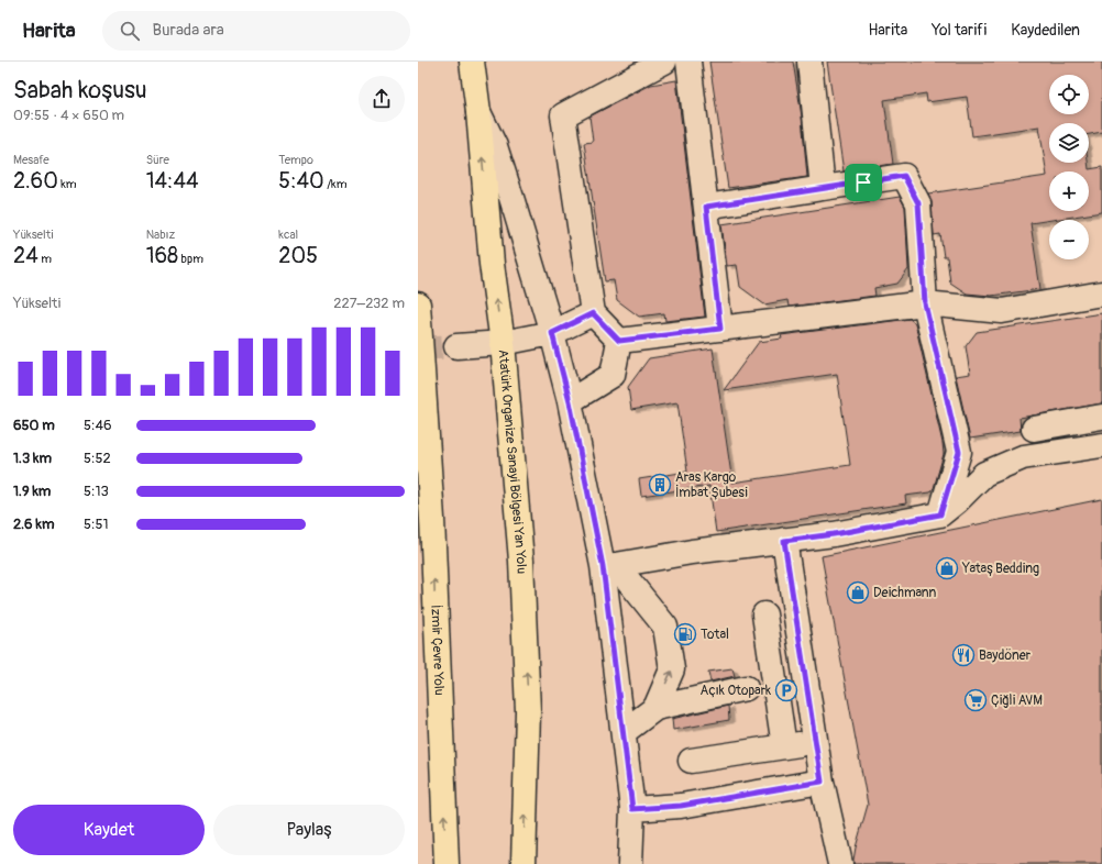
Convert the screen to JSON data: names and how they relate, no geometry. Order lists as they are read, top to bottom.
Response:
{
  "streets": {
    "main road": ["Atatürk Organize Sanayi Bölgesi Yan Yolu", "İzmir Çevre Yolu"]
  },
  "one_way": ["Atatürk Organize Sanayi Bölgesi Yan Yolu", "İzmir Çevre Yolu"],
  "places": {
    "building": ["Aras Kargo İmbat Şubesi"],
    "shop": ["Yataş Bedding", "Deichmann"],
    "fuel station": ["Total"],
    "restaurant": ["Baydöner"],
    "parking": ["Açık Otopark"],
    "supermarket": ["Çiğli AVM"]
  },
  "page": {
    "header": "Harita",
    "search": "Burada ara",
    "nav": ["Harita", "Yol tarifi", "Kaydedilen"],
    "heading": ["Sabah koşusu", "09:55 · 4 × 650 m"],
    "map_buttons": ["+", "−"],
    "stats": [
      ["Mesafe", "2.60 km"],
      ["Süre", "14:44"],
      ["Tempo", "5:40 /km"],
      ["Yükselti", "24 m"],
      ["Nabız", "168 bpm"],
      ["kcal", "205"]
    ],
    "chart": ["Yükselti", "227–232 m"],
    "list": [
      {
        "name": "650 m",
        "note": "5:46"
      },
      {
        "name": "1.3 km",
        "note": "5:52"
      },
      {
        "name": "1.9 km",
        "note": "5:13"
      },
      {
        "name": "2.6 km",
        "note": "5:51"
      }
    ],
    "buttons": ["Kaydet", "Paylaş"]
  }
}
